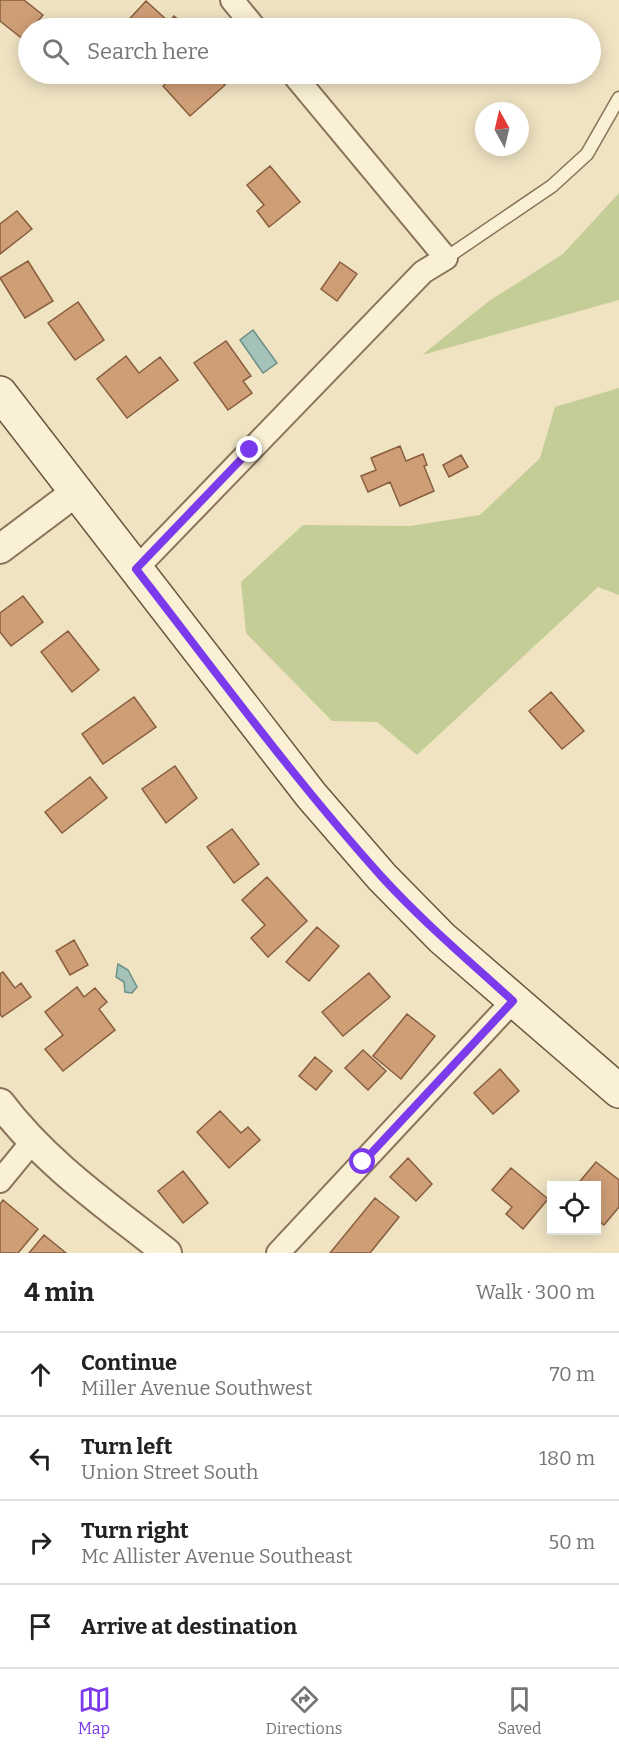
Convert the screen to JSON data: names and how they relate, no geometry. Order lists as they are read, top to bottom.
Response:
{
  "north": "top",
  "page": {
    "search": "Search here",
    "heading": ["4 min", "Walk · 300 m"],
    "list": [
      ["Continue", "Miller Avenue Southwest", "70 m"],
      ["Turn left", "Union Street South", "180 m"],
      ["Turn right", "Mc Allister Avenue Southeast", "50 m"],
      "Arrive at destination"
    ],
    "nav": ["Map", "Directions", "Saved"]
  }
}
